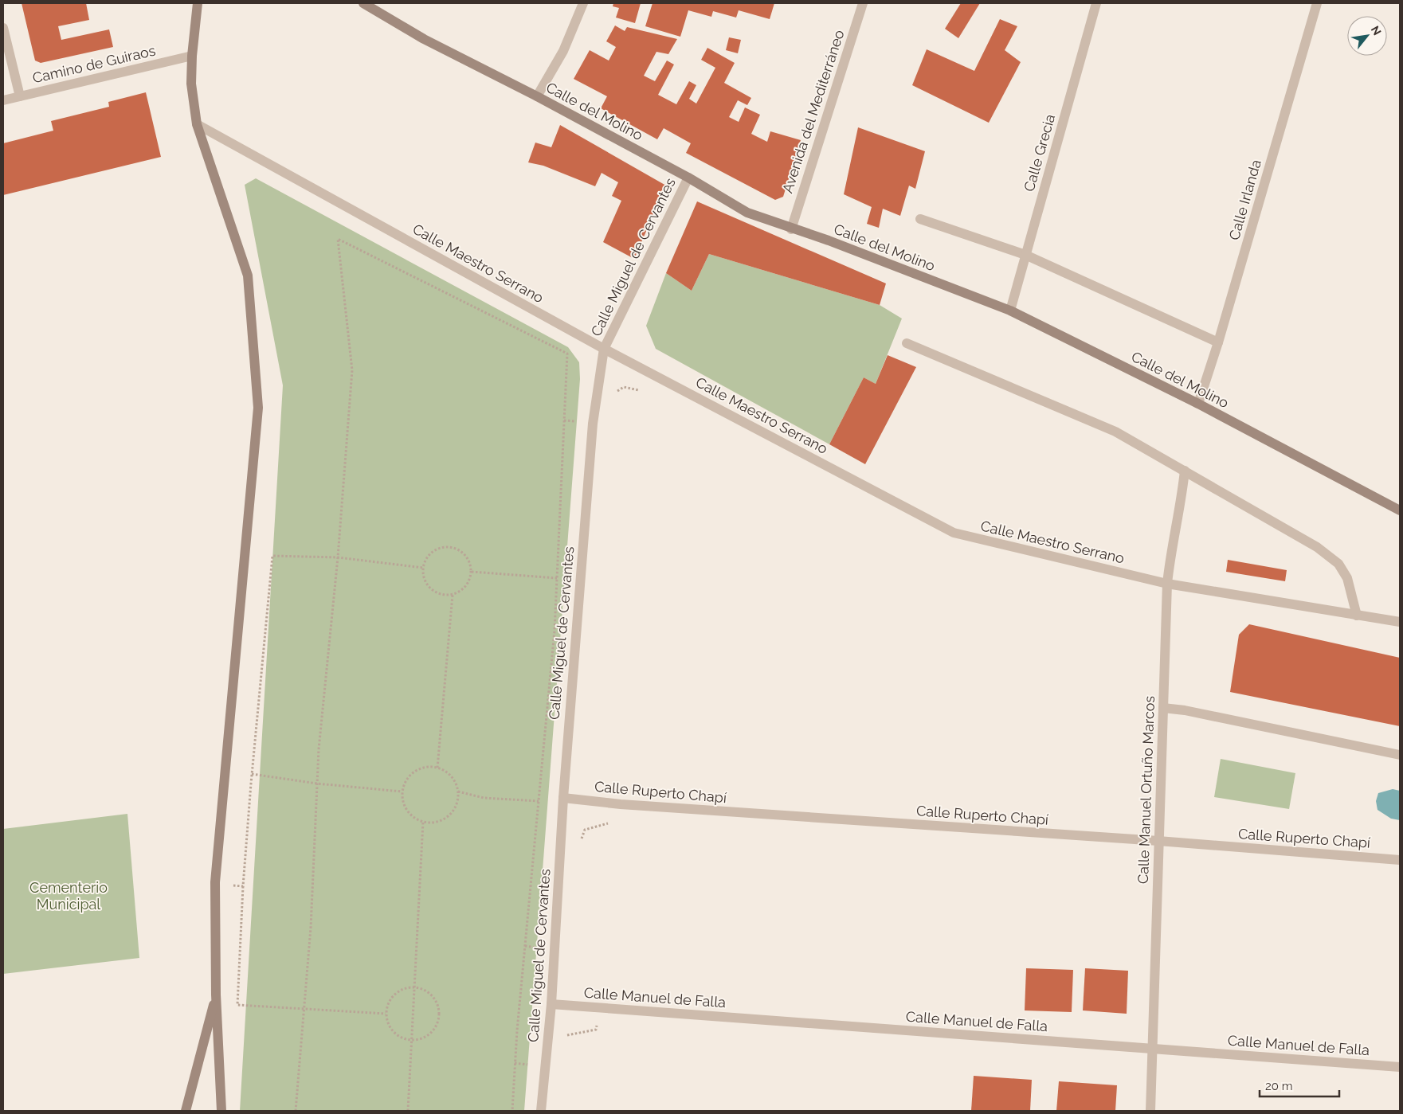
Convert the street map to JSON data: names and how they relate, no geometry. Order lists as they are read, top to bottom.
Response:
{
  "streets": {
    "street": [
      "Camino de Guiraos",
      "Calle del Molino",
      "Avenida del Mediterráneo",
      "Calle Grecia",
      "Calle Irlanda",
      "Calle Miguel de Cervantes",
      "Calle Maestro Serrano",
      "Calle Manuel Ortuño Marcos",
      "Calle Ruperto Chapí",
      "Calle Manuel de Falla"
    ]
  },
  "crossings": [
    ["Calle del Molino", "Avenida del Mediterráneo"],
    ["Calle del Molino", "Calle Grecia"],
    ["Calle del Molino", "Calle Irlanda"],
    ["Calle del Molino", "Calle Miguel de Cervantes"],
    ["Calle Miguel de Cervantes", "Calle Maestro Serrano"],
    ["Calle Miguel de Cervantes", "Calle Ruperto Chapí"],
    ["Calle Miguel de Cervantes", "Calle Manuel de Falla"],
    ["Calle Maestro Serrano", "Calle Manuel Ortuño Marcos"],
    ["Calle Manuel Ortuño Marcos", "Calle Ruperto Chapí"],
    ["Calle Manuel Ortuño Marcos", "Calle Manuel de Falla"]
  ],
  "parks": ["Cementerio Municipal"],
  "scale_bar": "20 m",
  "north": "top right"
}
